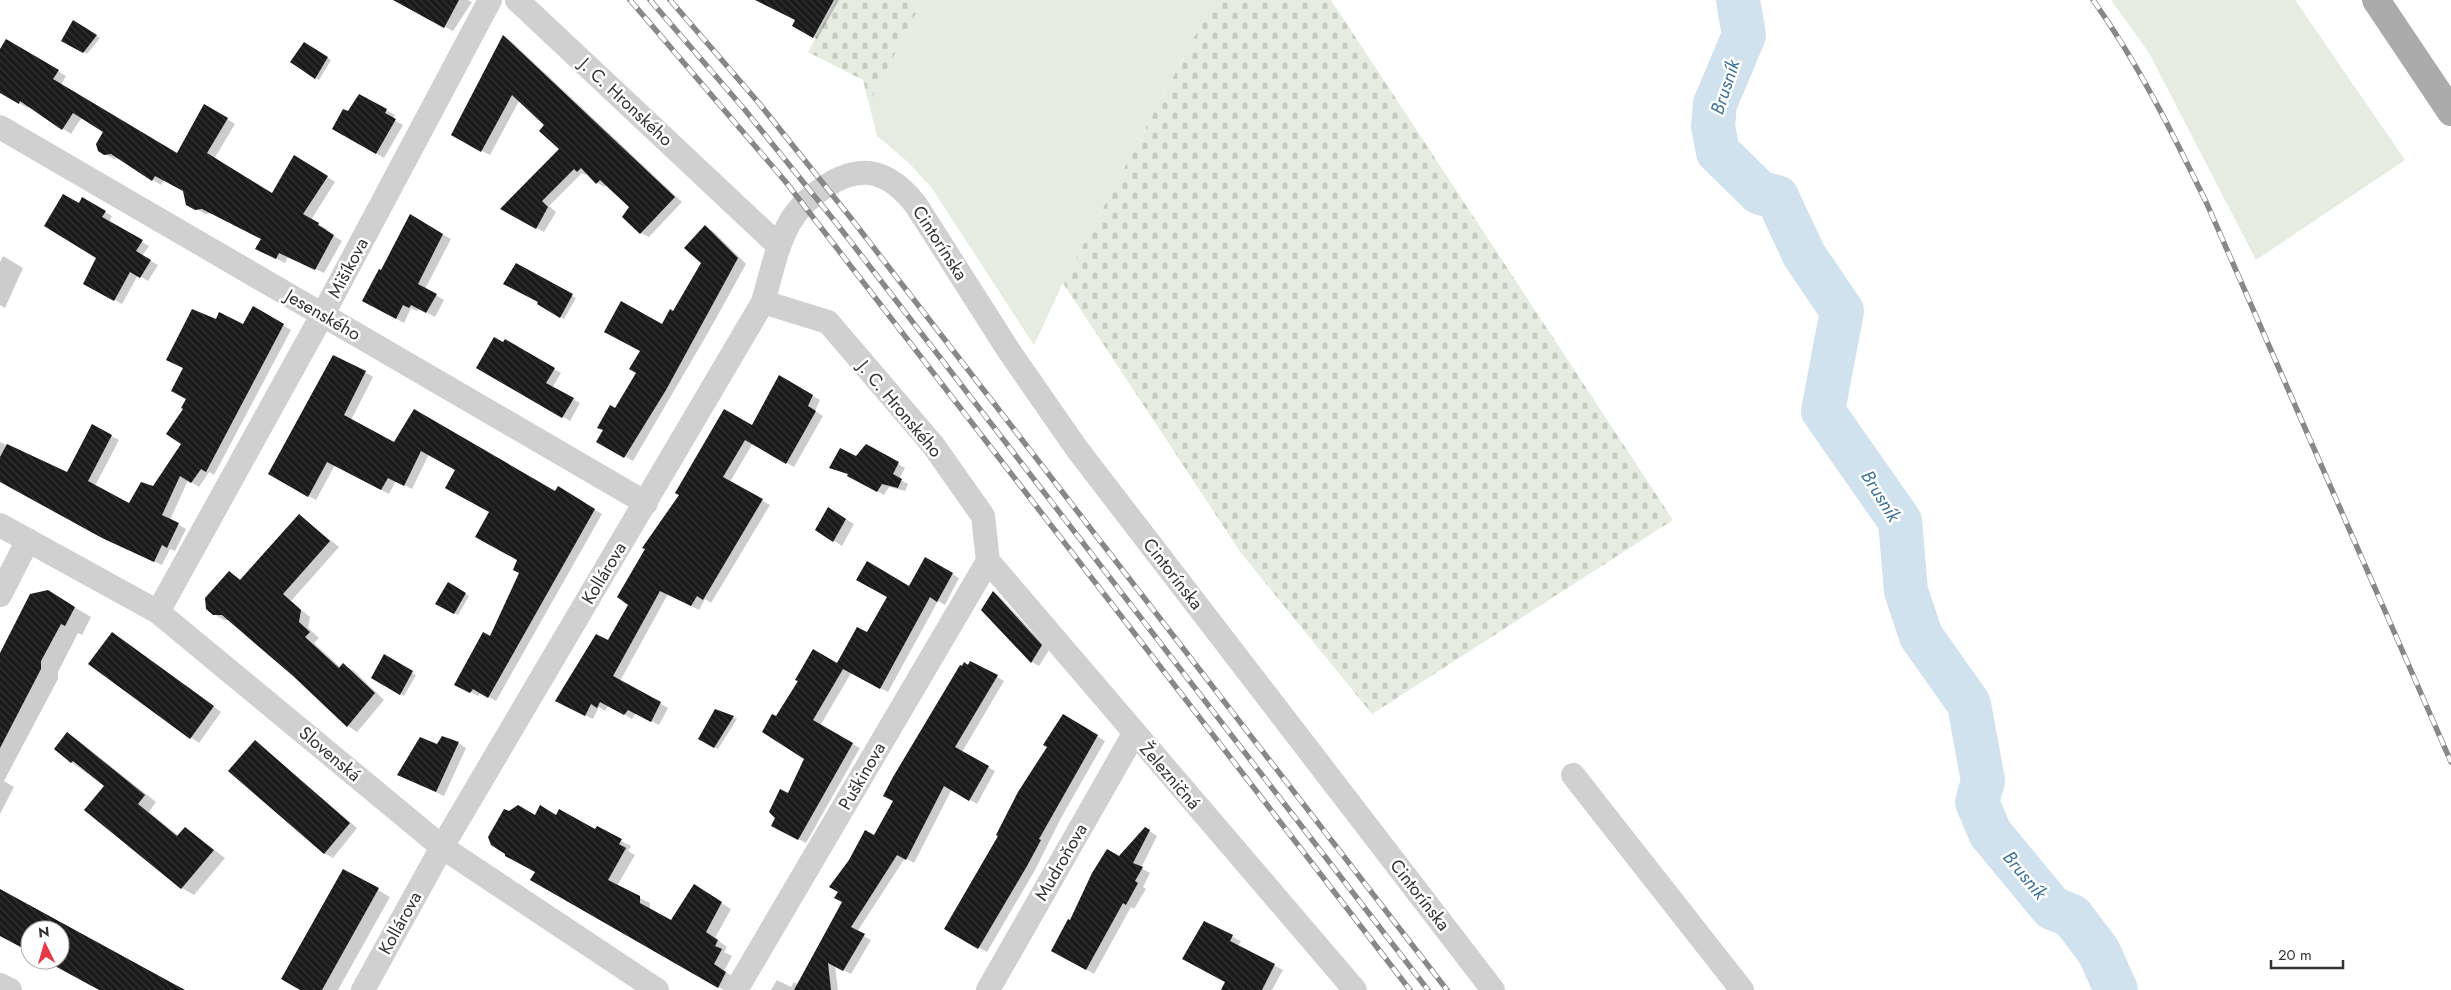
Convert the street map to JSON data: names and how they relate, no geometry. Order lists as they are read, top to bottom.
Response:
{
  "streets": {
    "street": [
      "J. C. Hronského",
      "Cintorínska",
      "Mišíkova",
      "Jesenského",
      "Kollárova",
      "Slovenská",
      "Puškinova",
      "Železničná",
      "Mudroňova"
    ]
  },
  "crossings": [
    ["J. C. Hronského", "Kollárova"],
    ["J. C. Hronského", "Puškinova"],
    ["J. C. Hronského", "Železničná"],
    ["Cintorínska", "Kollárova"],
    ["Mišíkova", "Jesenského"],
    ["Mišíkova", "Slovenská"],
    ["Jesenského", "Kollárova"],
    ["Kollárova", "Slovenská"],
    ["Puškinova", "Železničná"],
    ["Železničná", "Mudroňova"]
  ],
  "water": ["Brusník"],
  "scale_bar": "20 m",
  "north": "top"
}
